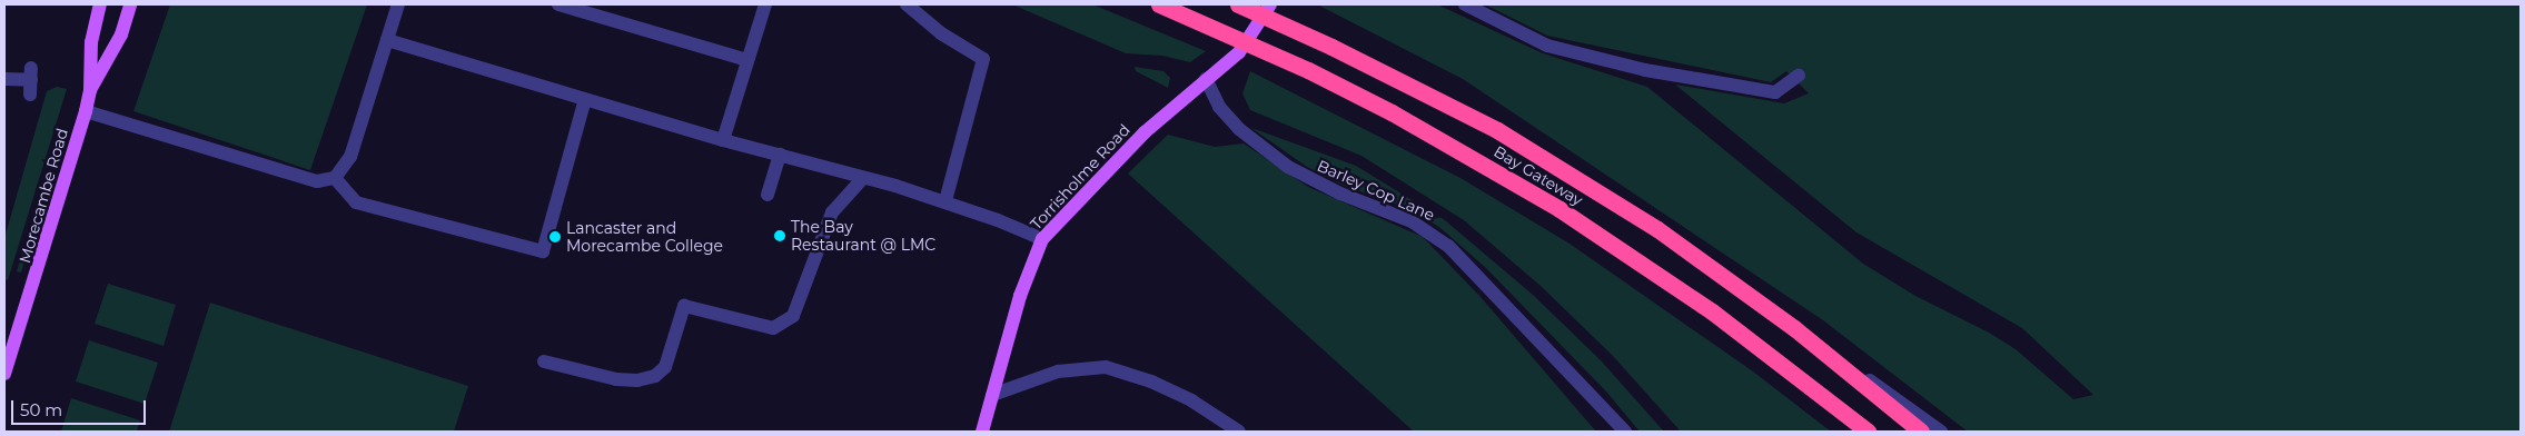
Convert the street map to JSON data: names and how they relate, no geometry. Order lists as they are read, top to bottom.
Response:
{
  "streets": {
    "highway": ["Bay Gateway"],
    "main road": ["Torrisholme Road", "Morecambe Road"],
    "street": ["Barley Cop Lane"]
  },
  "crossings": [
    ["Torrisholme Road", "Barley Cop Lane"]
  ],
  "places": ["The Bay Restaurant @ LMC", "Lancaster and Morecambe College"],
  "scale_bar": "50 m"
}
